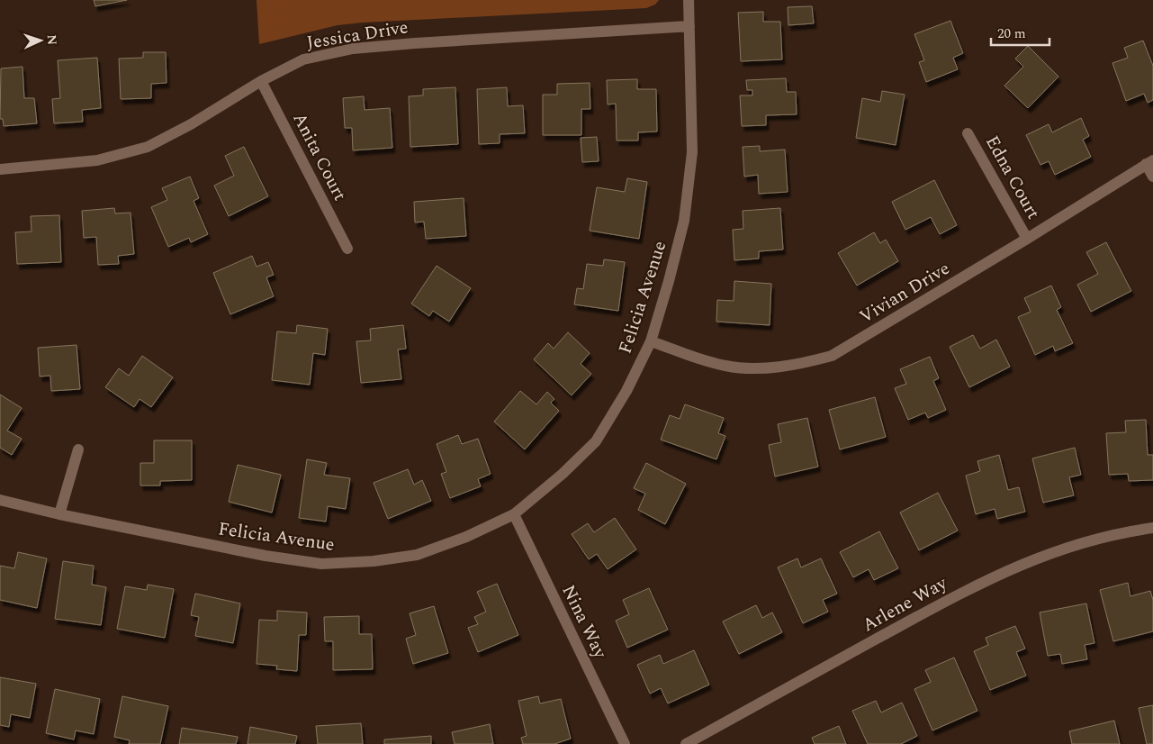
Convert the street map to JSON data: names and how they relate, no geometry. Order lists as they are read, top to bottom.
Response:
{
  "streets": {
    "street": [
      "Jessica Drive",
      "Anita Court",
      "Edna Court",
      "Vivian Drive",
      "Felicia Avenue",
      "Arlene Way",
      "Nina Way"
    ]
  },
  "crossings": [
    ["Jessica Drive", "Anita Court"],
    ["Jessica Drive", "Felicia Avenue"],
    ["Edna Court", "Vivian Drive"],
    ["Vivian Drive", "Felicia Avenue"],
    ["Felicia Avenue", "Nina Way"]
  ],
  "scale_bar": "20 m",
  "north": "right"
}
